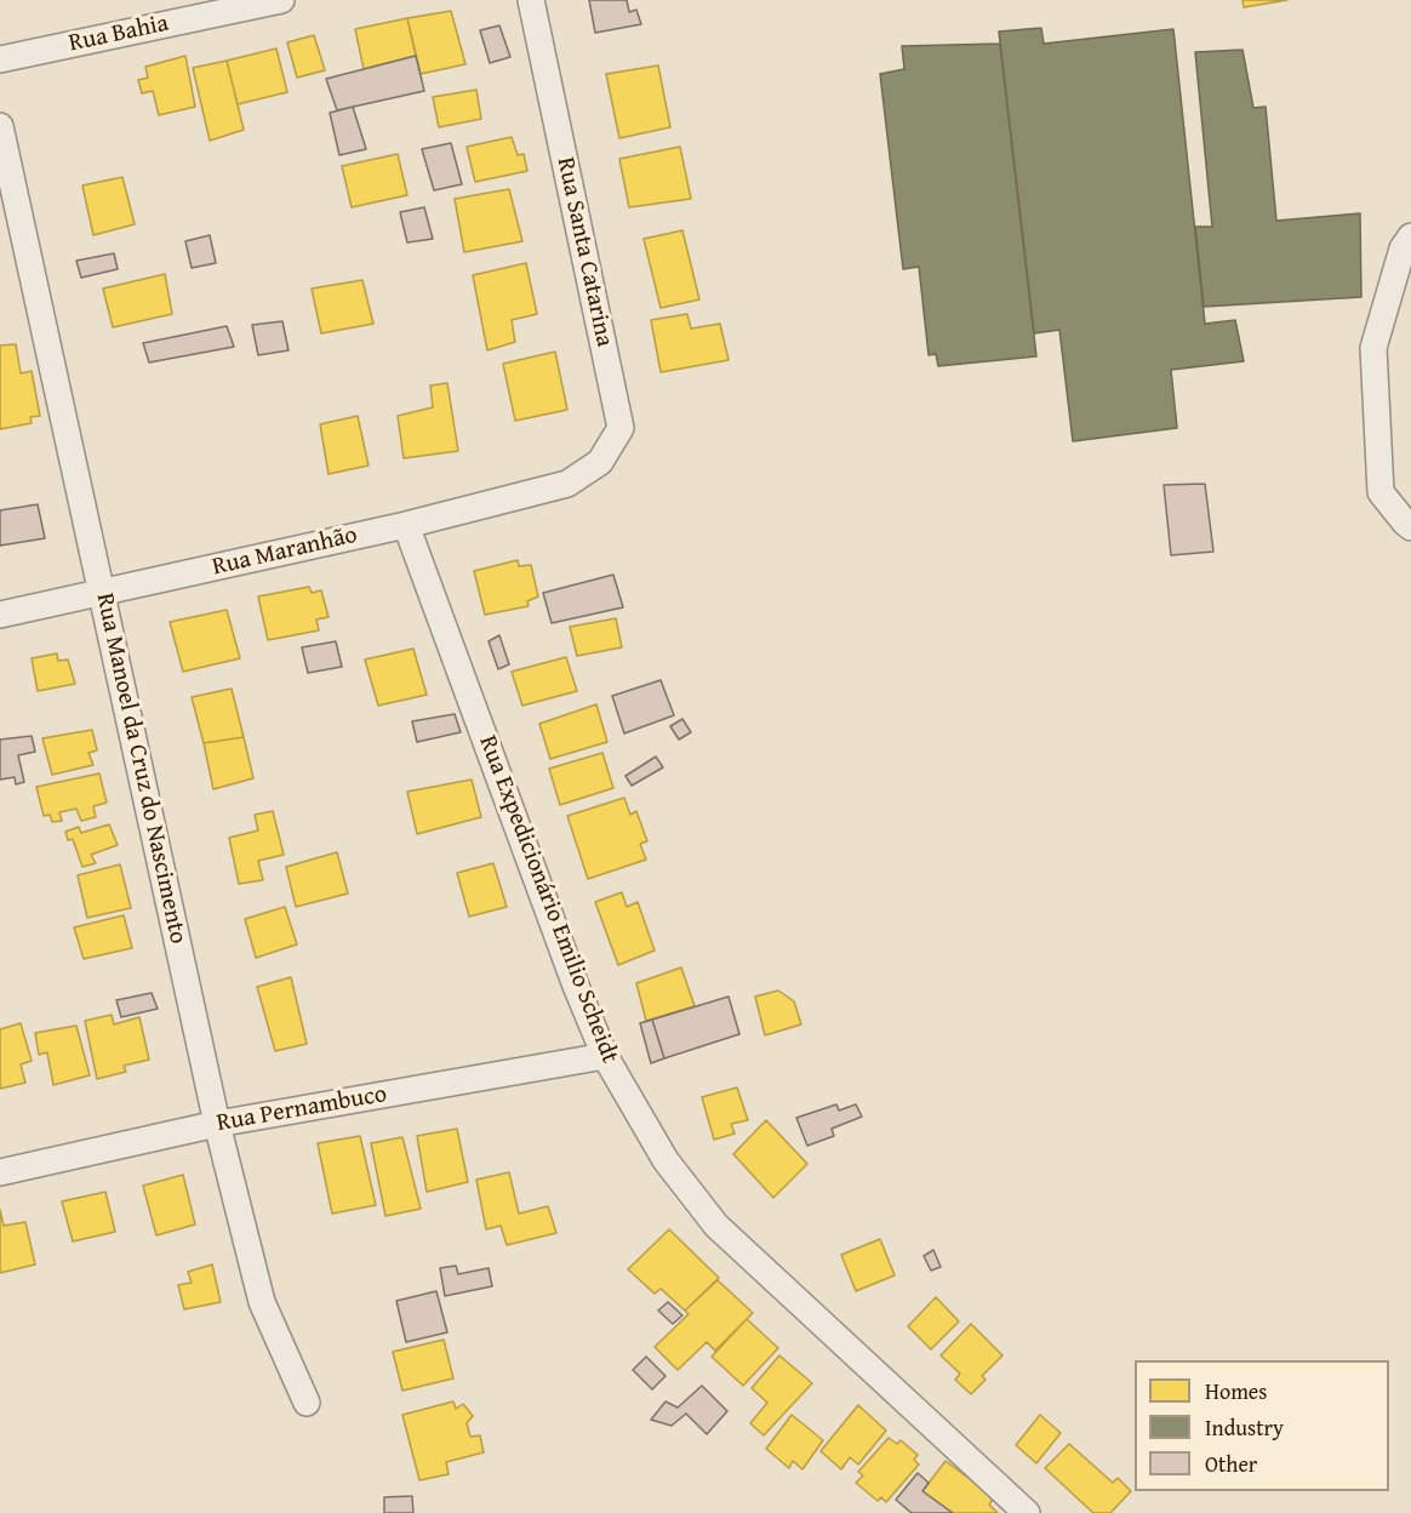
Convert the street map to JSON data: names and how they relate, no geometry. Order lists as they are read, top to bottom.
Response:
{
  "streets": {
    "street": [
      "Rua Bahia",
      "Rua Santa Catarina",
      "Rua Maranhão",
      "Rua Manoel da Cruz do Nascimento",
      "Rua Expedicionário Emilio Scheidt",
      "Rua Pernambuco"
    ]
  },
  "crossings": [
    ["Rua Santa Catarina", "Rua Maranhão"],
    ["Rua Maranhão", "Rua Manoel da Cruz do Nascimento"],
    ["Rua Maranhão", "Rua Expedicionário Emilio Scheidt"],
    ["Rua Manoel da Cruz do Nascimento", "Rua Pernambuco"],
    ["Rua Expedicionário Emilio Scheidt", "Rua Pernambuco"]
  ],
  "legend": ["Homes", "Industry", "Other"]
}
